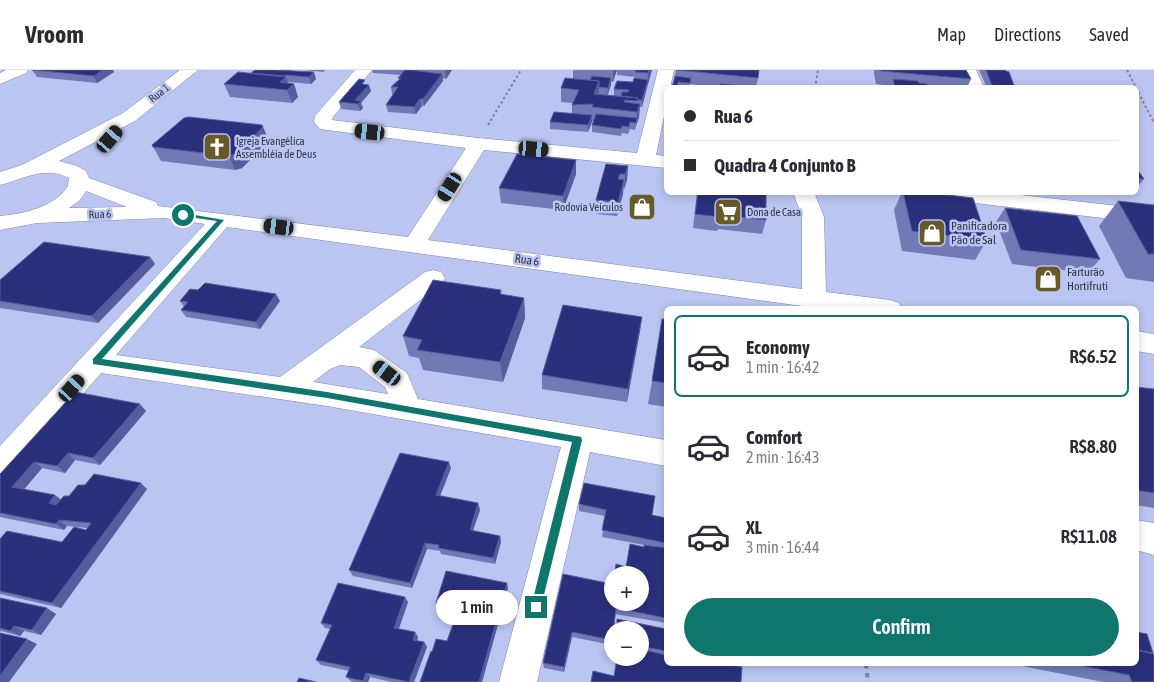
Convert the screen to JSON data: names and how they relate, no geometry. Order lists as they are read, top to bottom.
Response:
{
  "streets": {
    "street": ["Rua 1", "Rua 6"]
  },
  "places": {
    "church": ["Igreja Evangélica Assembléia de Deus"],
    "shop": ["Rodovia Veículos", "Panificadora Pão de Sal", "Farturão Hortifruti"],
    "supermarket": ["Dona de Casa"]
  },
  "page": {
    "header": "Vroom",
    "nav": ["Map", "Directions", "Saved"],
    "banner": ["Rua 6", "Quadra 4 Conjunto B"],
    "list": [
      {
        "name": "Economy",
        "note": "1 min · 16:42",
        "value": "R$6.52"
      },
      {
        "name": "Comfort",
        "note": "2 min · 16:43",
        "value": "R$8.80"
      },
      {
        "name": "XL",
        "note": "3 min · 16:44",
        "value": "R$11.08"
      }
    ],
    "map_buttons": ["+", "−"],
    "buttons": "Confirm",
    "bubble": "1 min"
  }
}
